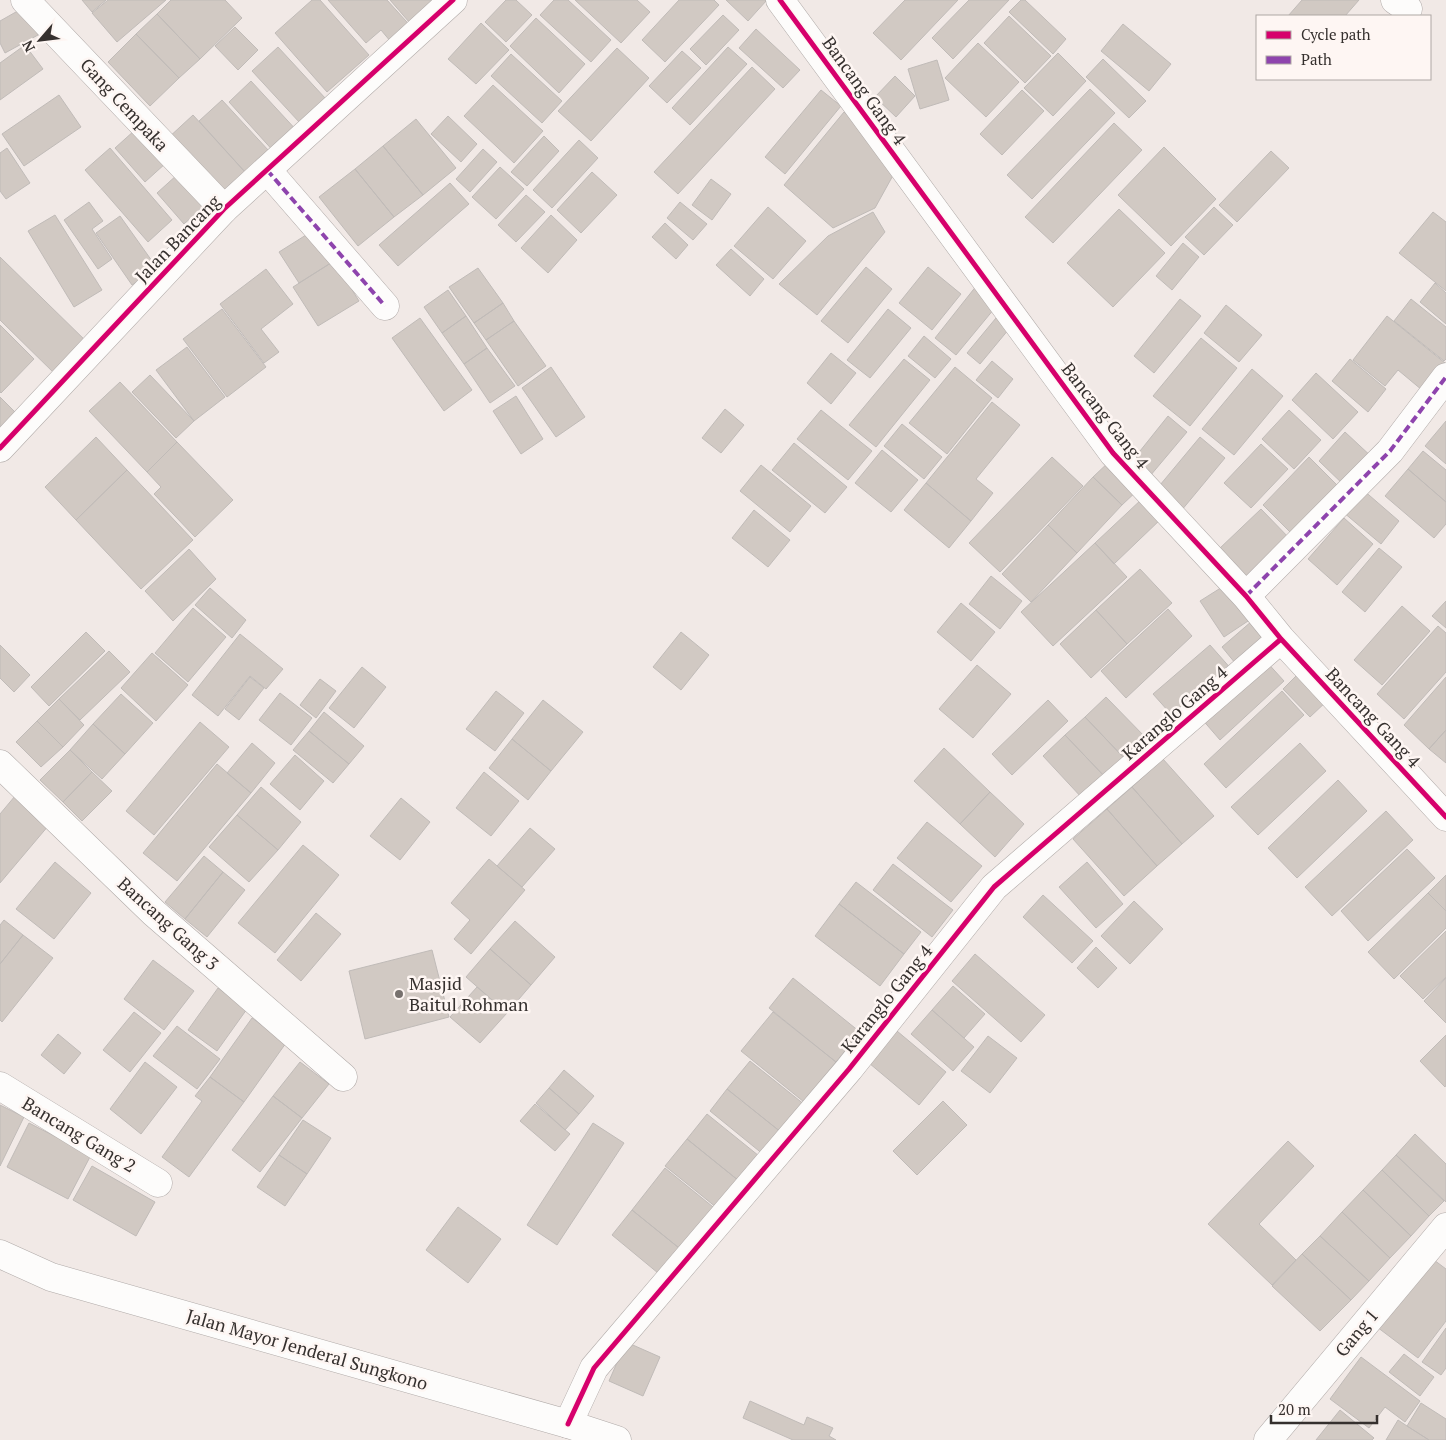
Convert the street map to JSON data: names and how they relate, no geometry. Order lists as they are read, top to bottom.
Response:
{
  "streets": {
    "street": [
      "Bancang Gang 4",
      "Gang Cempaka",
      "Jalan Bancang",
      "Karanglo Gang 4",
      "Bancang Gang 3",
      "Bancang Gang 2",
      "Gang 1",
      "Jalan Mayor Jenderal Sungkono"
    ]
  },
  "crossings": [
    ["Bancang Gang 4", "Karanglo Gang 4"],
    ["Gang Cempaka", "Jalan Bancang"],
    ["Karanglo Gang 4", "Jalan Mayor Jenderal Sungkono"]
  ],
  "places": ["Masjid Baitul Rohman"],
  "legend": ["Cycle path", "Path"],
  "scale_bar": "20 m",
  "north": "bottom left"
}
